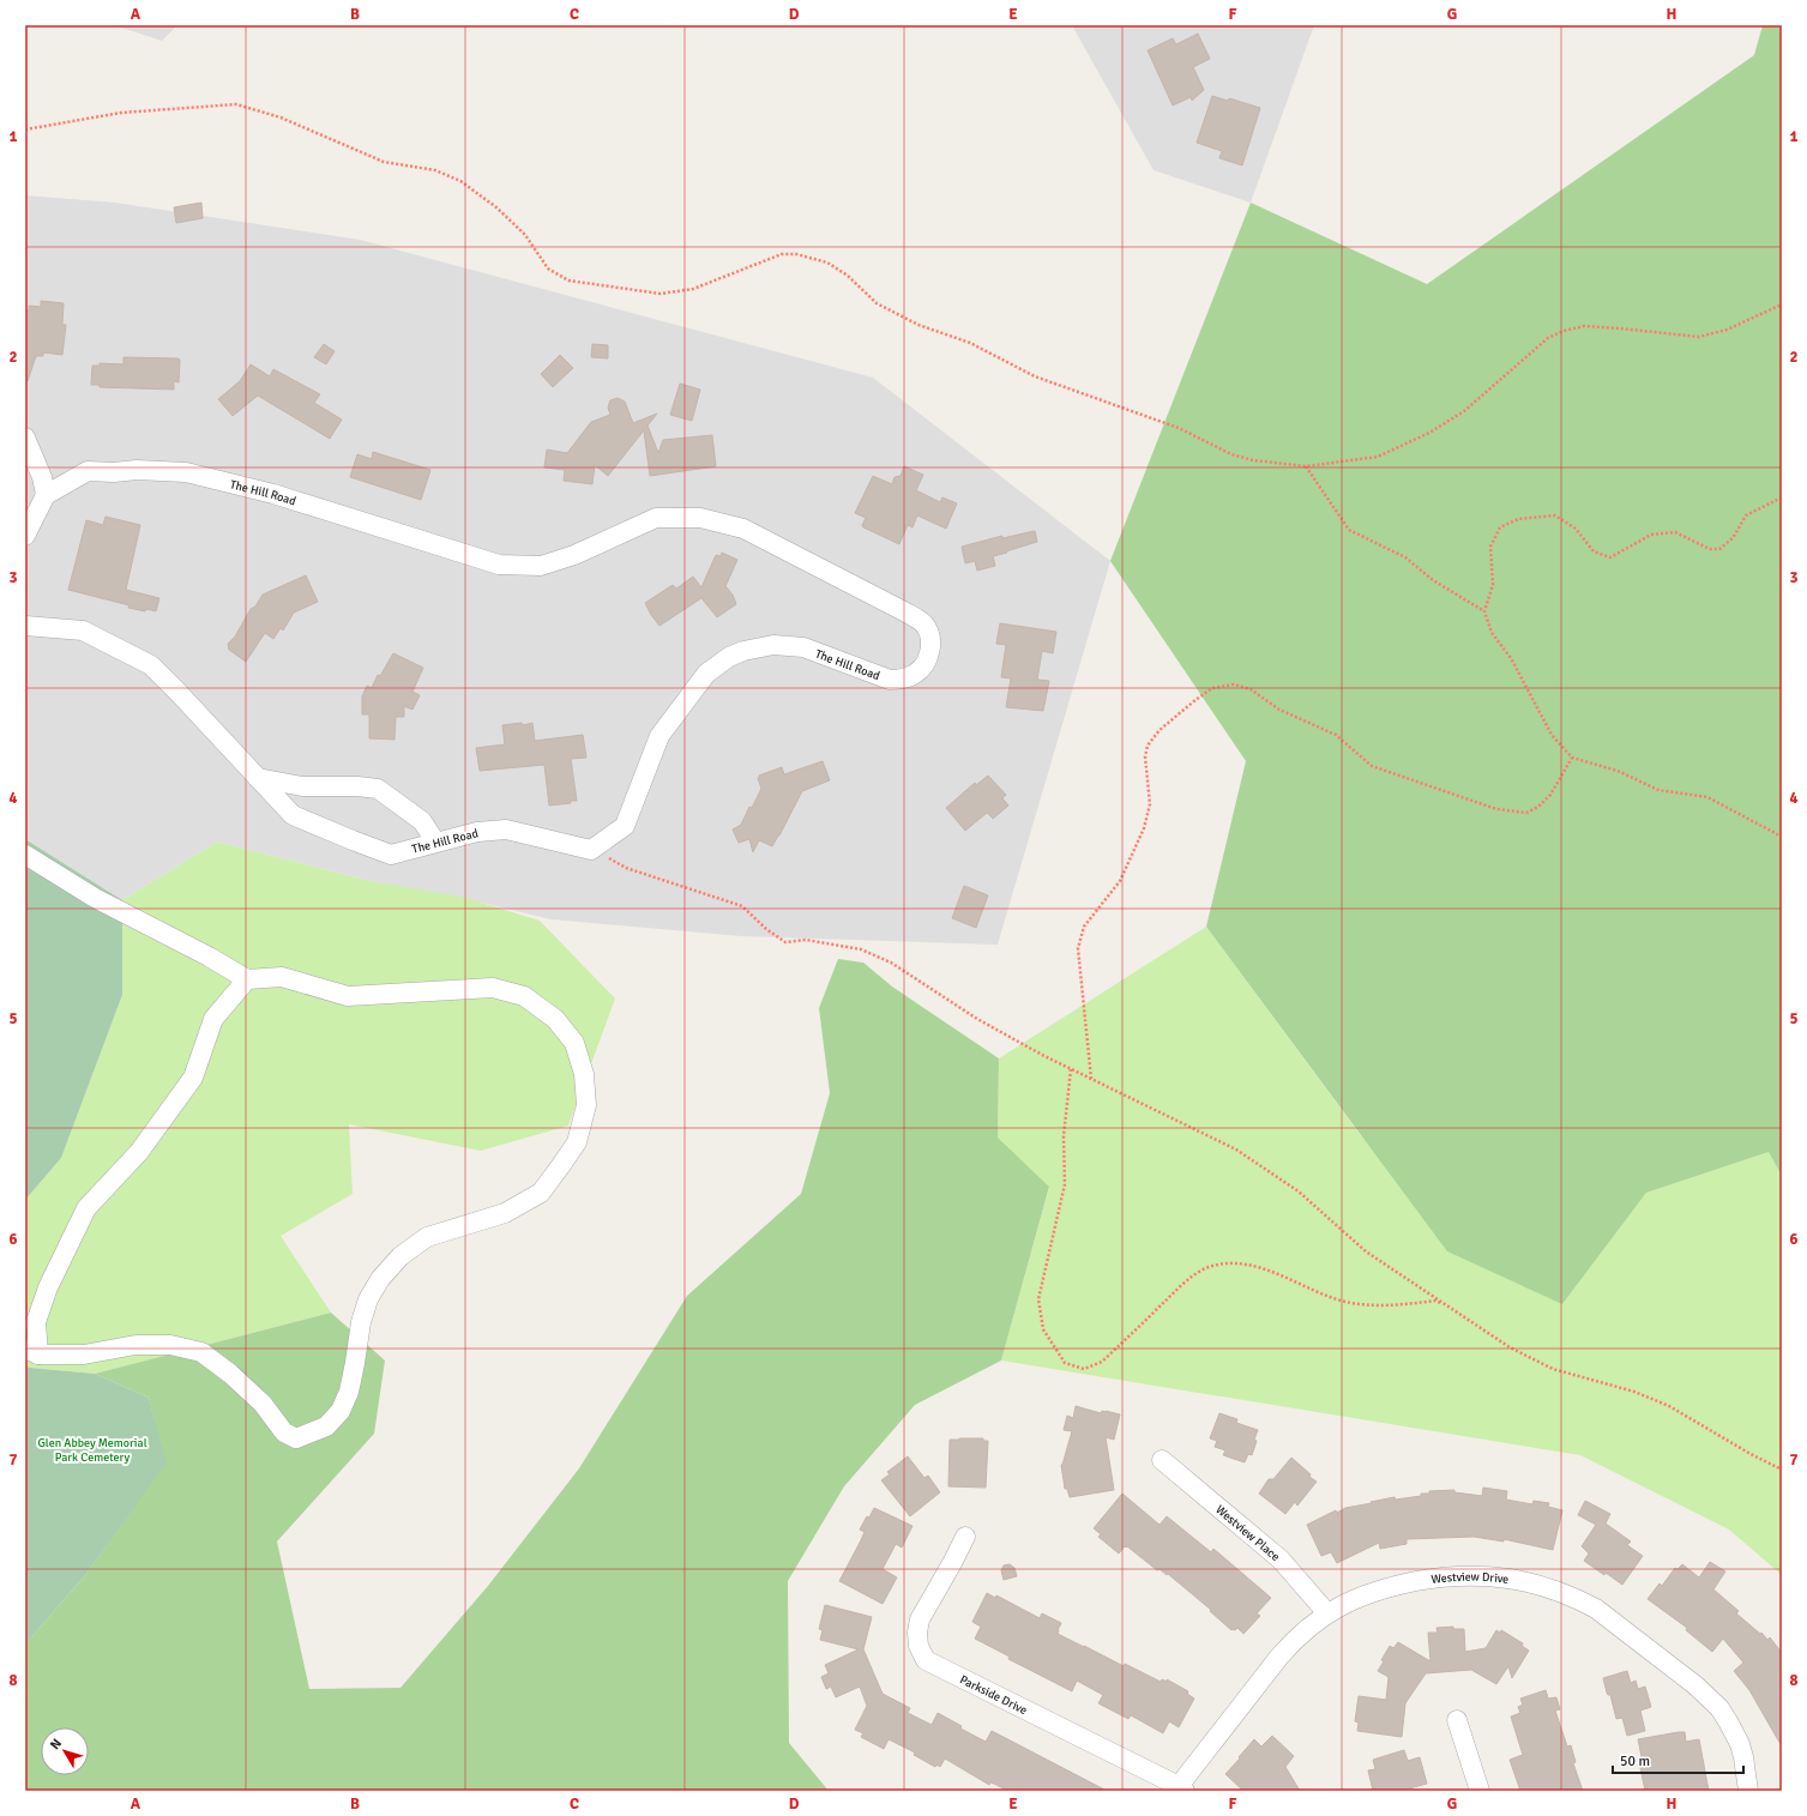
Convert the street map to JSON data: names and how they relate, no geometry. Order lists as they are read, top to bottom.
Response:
{
  "streets": {
    "street": [
      "The Hill Road",
      "Westview Place",
      "Westview Drive",
      "Parkside Drive"
    ]
  },
  "crossings": [
    ["Westview Place", "Westview Drive"],
    ["Westview Drive", "Parkside Drive"]
  ],
  "parks": ["Glen Abbey Memorial Park Cemetery"],
  "scale_bar": "50 m",
  "north": "top left",
  "grid": {
    "columns": [
      "A",
      "B",
      "C",
      "D",
      "E",
      "F",
      "G",
      "H"
    ],
    "rows": [
      "1",
      "2",
      "3",
      "4",
      "5",
      "6",
      "7",
      "8"
    ]
  }
}
